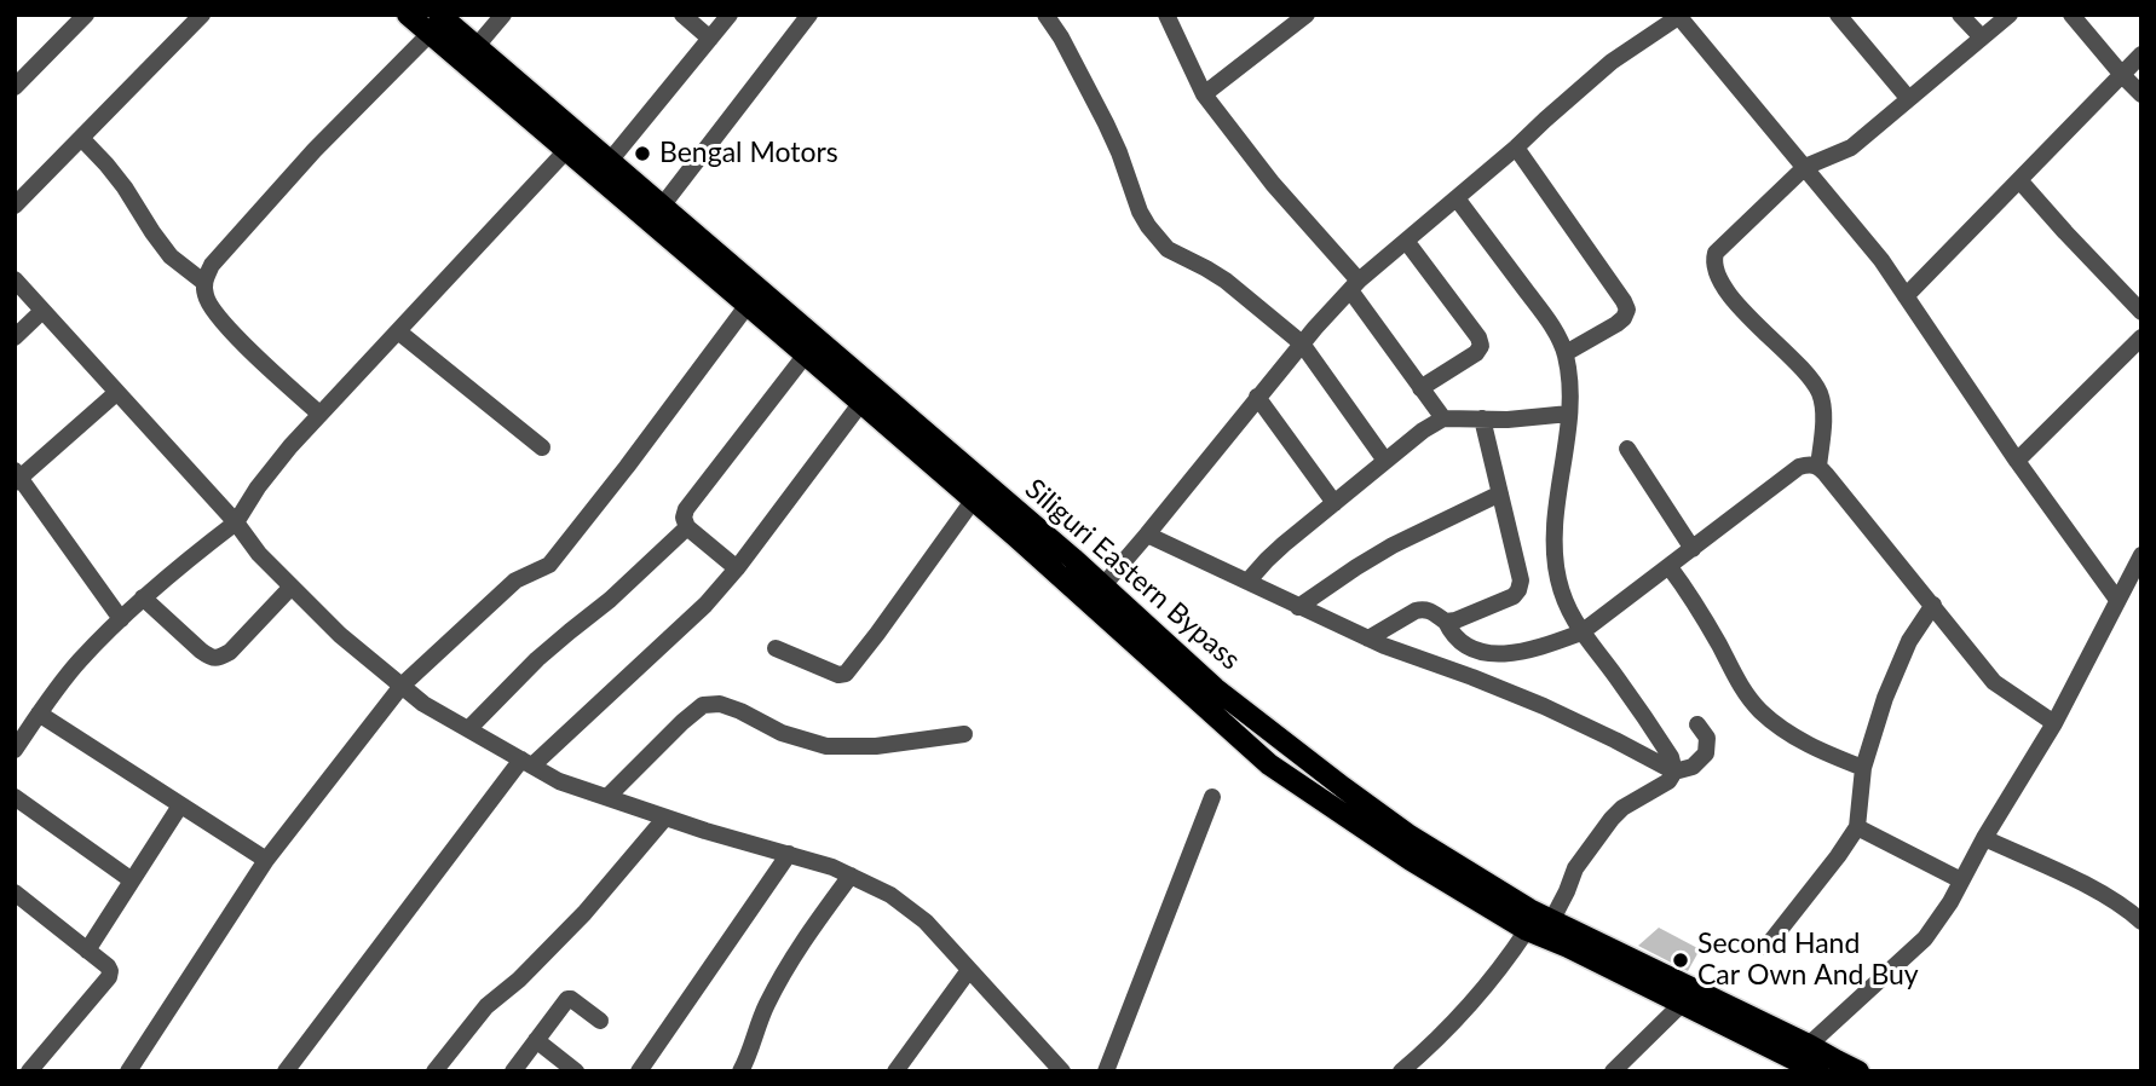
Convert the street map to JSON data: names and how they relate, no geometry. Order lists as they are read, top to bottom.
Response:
{
  "streets": {
    "main road": ["Siliguri Eastern Bypass"]
  },
  "places": ["Bengal Motors", "Second Hand Car Own And Buy"]
}
